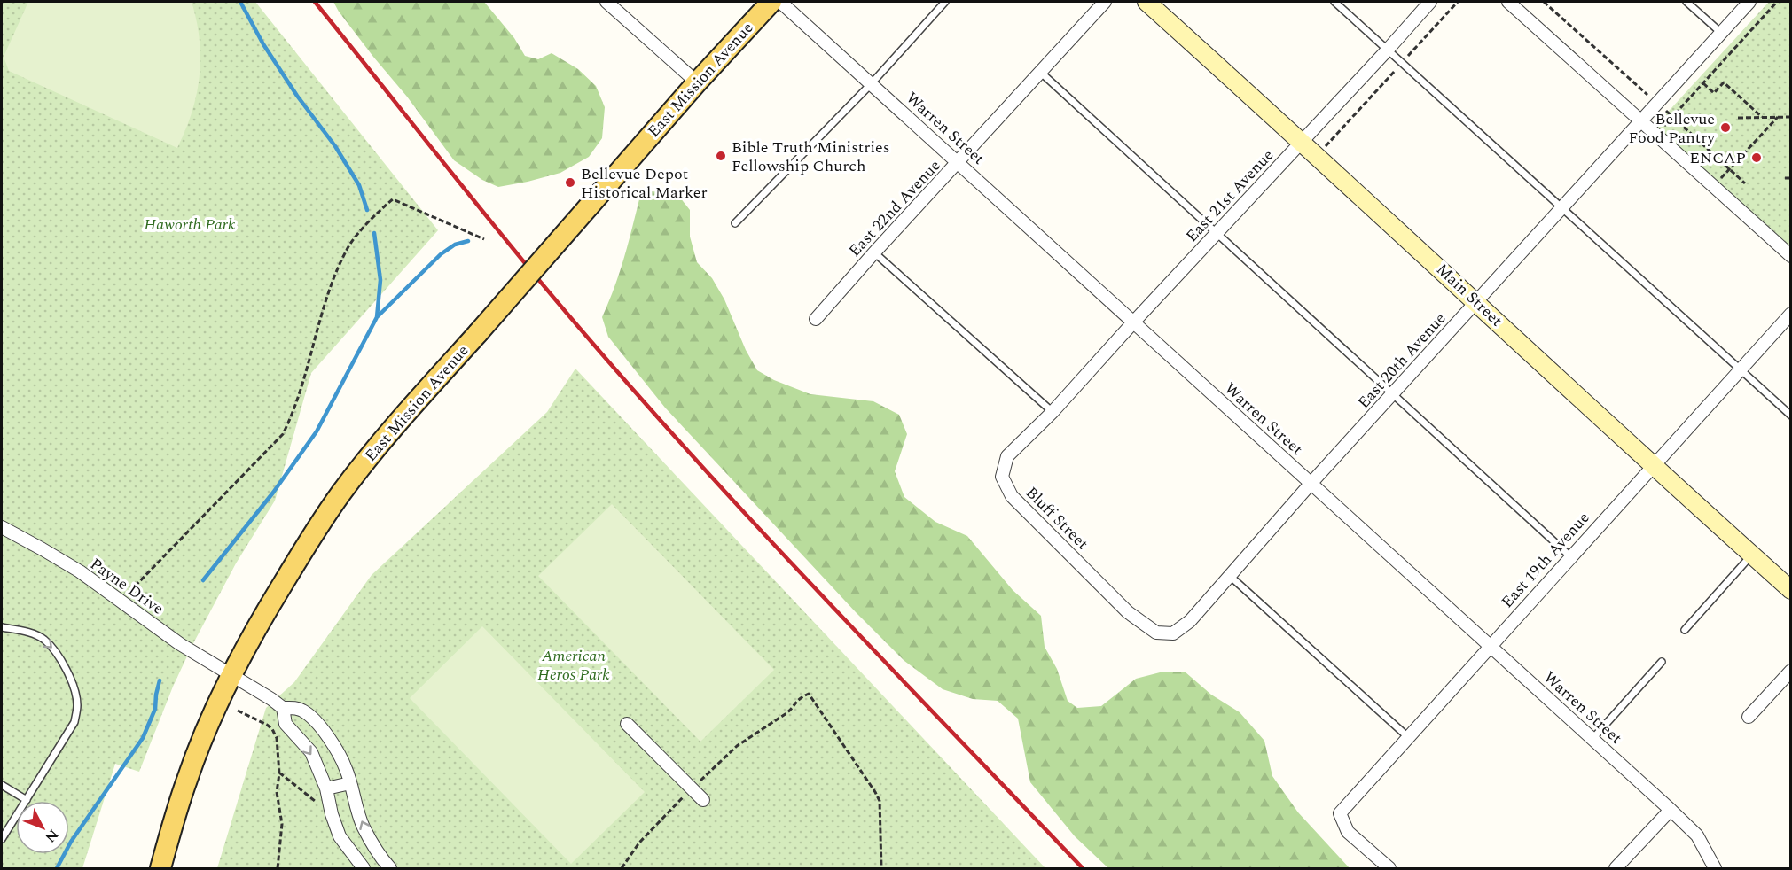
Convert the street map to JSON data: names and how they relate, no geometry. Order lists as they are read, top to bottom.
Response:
{
  "streets": {
    "main road": ["East Mission Avenue"],
    "street": [
      "Warren Street",
      "East 21st Avenue",
      "East 22nd Avenue",
      "Main Street",
      "East 20th Avenue",
      "Bluff Street",
      "East 19th Avenue",
      "Payne Drive"
    ]
  },
  "crossings": [
    ["East Mission Avenue", "Payne Drive"],
    ["Warren Street", "East 21st Avenue"],
    ["Warren Street", "East 22nd Avenue"],
    ["Warren Street", "East 20th Avenue"],
    ["Warren Street", "East 19th Avenue"],
    ["East 21st Avenue", "Main Street"],
    ["East 21st Avenue", "Bluff Street"],
    ["Main Street", "East 20th Avenue"],
    ["Main Street", "East 19th Avenue"],
    ["East 20th Avenue", "Bluff Street"]
  ],
  "parks": ["Haworth Park", "American Heros Park"],
  "places": [
    "Bellevue Food Pantry",
    "Bible Truth Ministries Fellowship Church",
    "ENCAP",
    "Bellevue Depot Historical Marker"
  ],
  "north": "bottom right"
}
